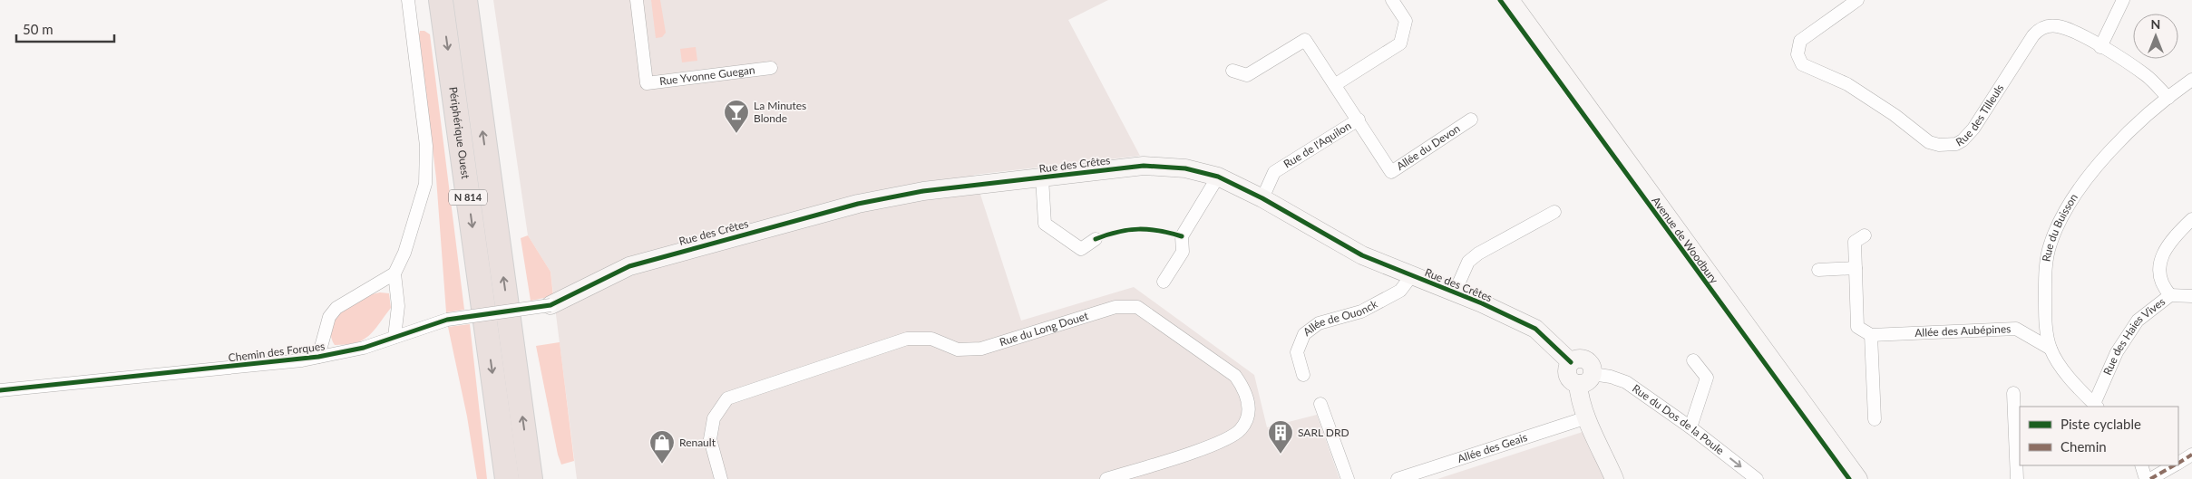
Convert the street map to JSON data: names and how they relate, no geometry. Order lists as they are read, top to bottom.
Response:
{
  "streets": {
    "highway": ["Périphérique Ouest", "N 814"],
    "street": [
      "Rue Yvonne Guegan",
      "Rue des Tilleuls",
      "Rue de l'Aquilon",
      "Allée du Devon",
      "Rue des Crêtes",
      "Rue du Buisson",
      "Avenue de Woodbury",
      "Allée de Ouonck",
      "Rue du Long Douet",
      "Allée des Aubépines",
      "Rue des Haies Vives",
      "Chemin des Forques",
      "Rue du Dos de la Poule",
      "Allée des Geais"
    ]
  },
  "crossings": [
    ["Rue des Tilleuls", "Rue du Buisson"],
    ["Rue de l'Aquilon", "Allée du Devon"],
    ["Rue de l'Aquilon", "Rue des Crêtes"],
    ["Rue des Crêtes", "Allée de Ouonck"],
    ["Rue des Crêtes", "Chemin des Forques"],
    ["Rue des Crêtes", "Rue du Dos de la Poule"],
    ["Rue du Buisson", "Allée des Aubépines"],
    ["Rue du Buisson", "Rue des Haies Vives"]
  ],
  "one_way": ["Rue du Dos de la Poule"],
  "places": {
    "bar": ["La Minutes Blonde"],
    "building": ["SARL DRD"],
    "shop": ["Renault"]
  },
  "legend": ["Piste cyclable", "Chemin"],
  "scale_bar": "50 m",
  "north": "top"
}
